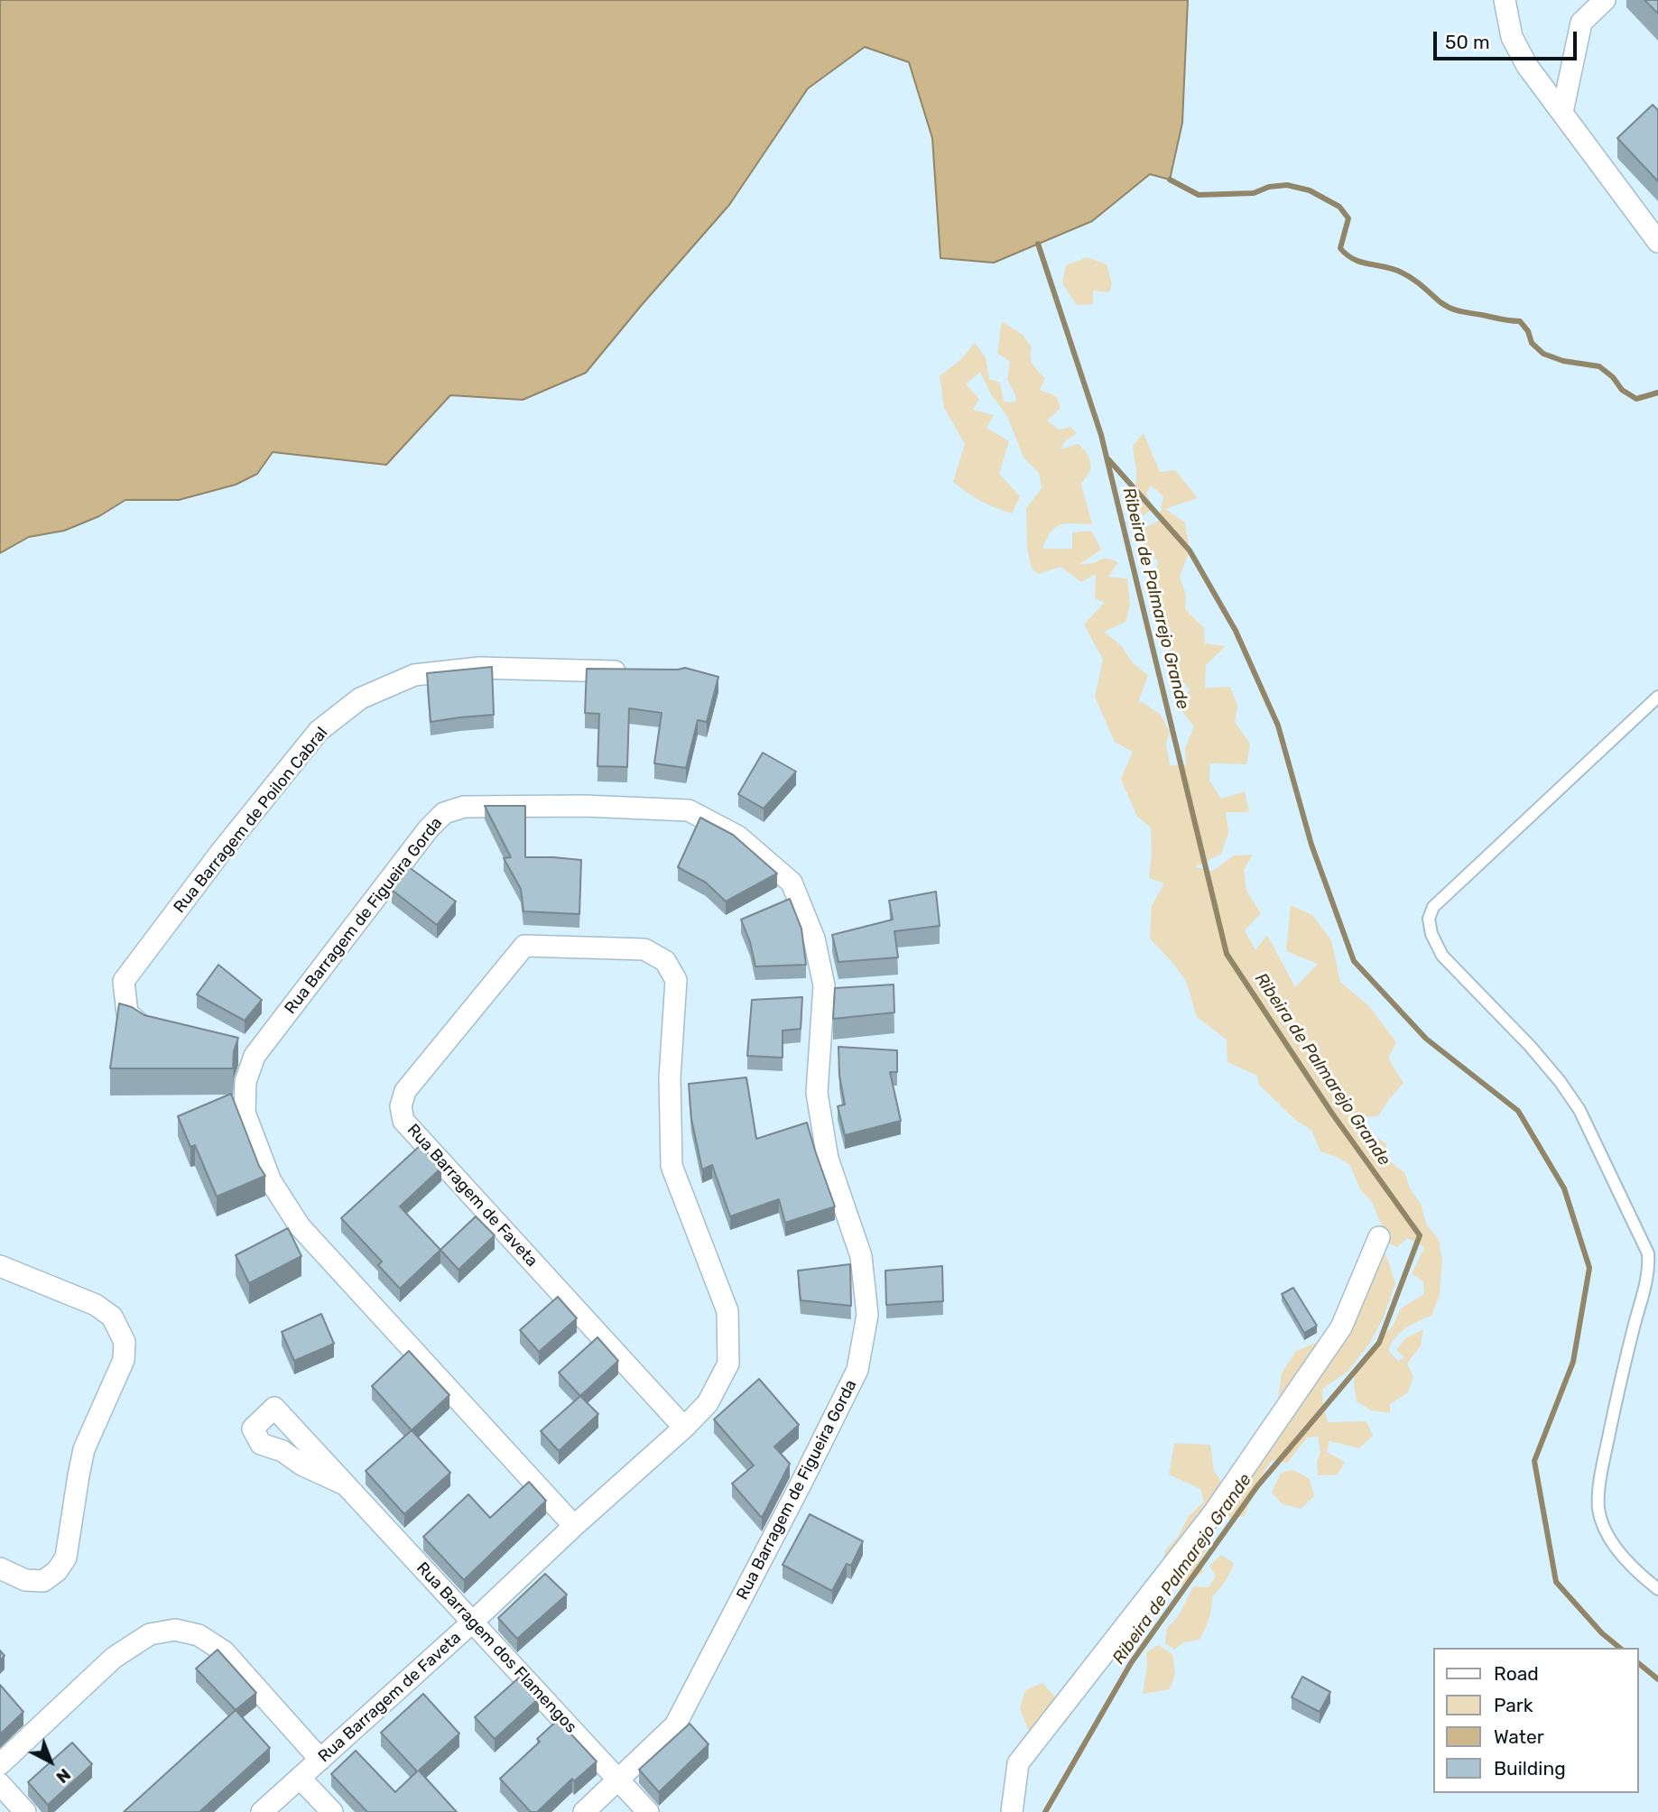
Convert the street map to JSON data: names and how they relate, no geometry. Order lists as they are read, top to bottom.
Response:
{
  "streets": {
    "street": [
      "Rua Barragem de Poilon Cabral",
      "Rua Barragem de Figueira Gorda",
      "Rua Barragem de Faveta",
      "Rua Barragem dos Flamengos"
    ]
  },
  "crossings": [
    ["Rua Barragem de Figueira Gorda", "Rua Barragem de Faveta"],
    ["Rua Barragem de Figueira Gorda", "Rua Barragem dos Flamengos"],
    ["Rua Barragem de Faveta", "Rua Barragem dos Flamengos"]
  ],
  "water": ["Ribeira de Palmarejo Grande"],
  "legend": [
    "Road",
    "Park",
    "Water",
    "Building"
  ],
  "scale_bar": "50 m",
  "north": "bottom right"
}
